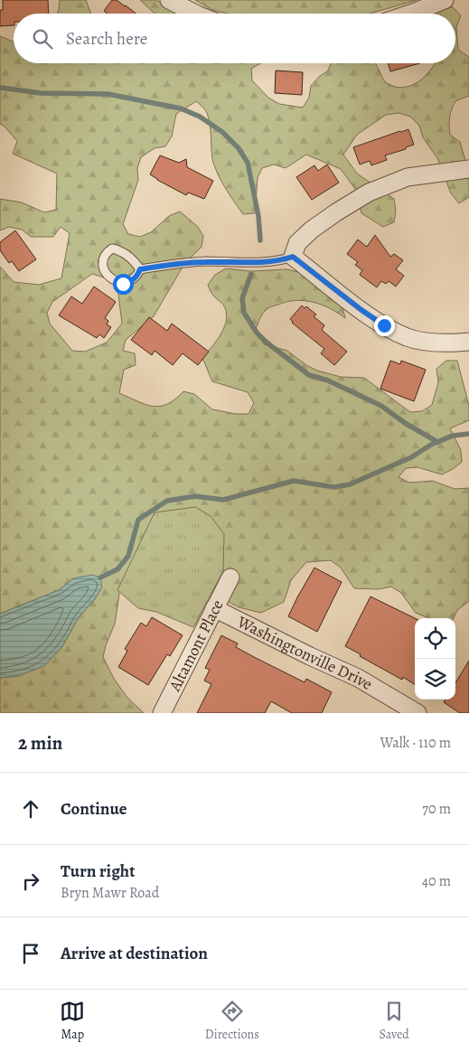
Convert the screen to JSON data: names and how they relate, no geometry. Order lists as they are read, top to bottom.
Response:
{
  "streets": {
    "street": ["Altamont Place", "Washingtonville Drive"]
  },
  "crossings": [
    ["Altamont Place", "Washingtonville Drive"]
  ],
  "page": {
    "search": "Search here",
    "heading": ["2 min", "Walk · 110 m"],
    "list": [
      ["Continue", "70 m"],
      ["Turn right", "Bryn Mawr Road", "40 m"],
      "Arrive at destination"
    ],
    "nav": ["Map", "Directions", "Saved"]
  }
}
